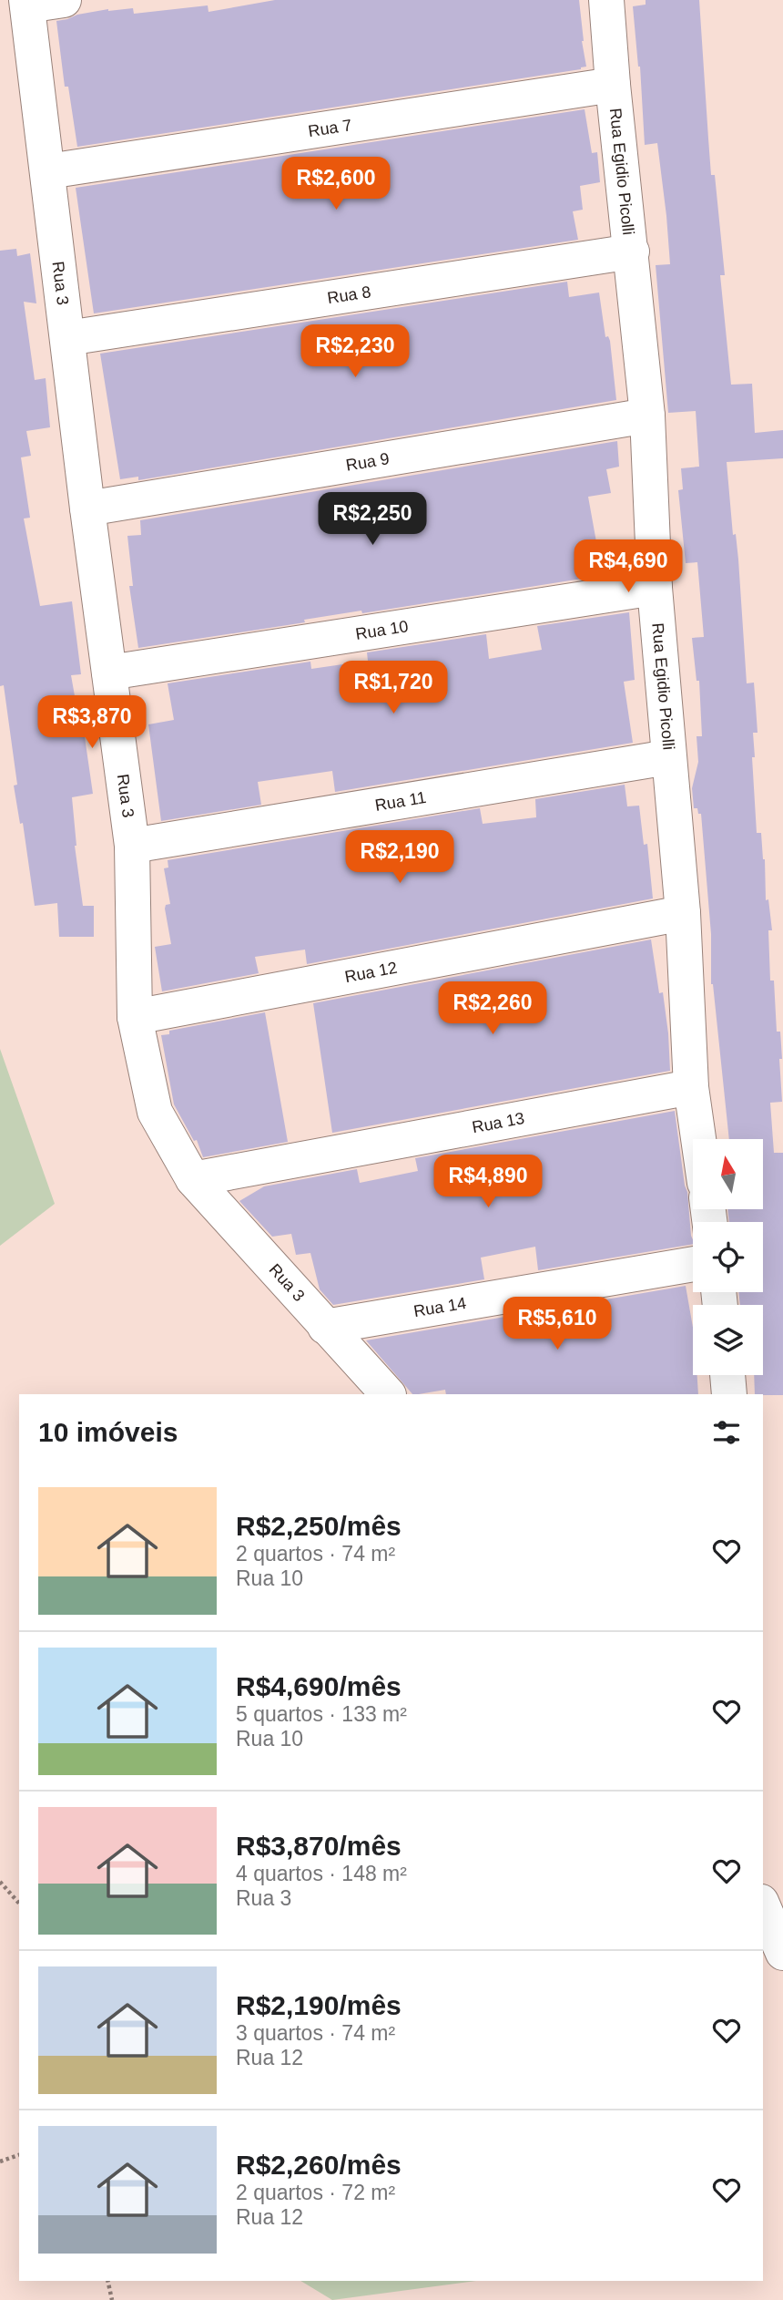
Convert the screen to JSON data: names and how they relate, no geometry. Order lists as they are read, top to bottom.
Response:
{
  "streets": {
    "street": [
      "Rua 7",
      "Rua Egidio Picolli",
      "Rua 3",
      "Rua 8",
      "Rua 9",
      "Rua 10",
      "Rua 11",
      "Rua 12",
      "Rua 13",
      "Rua 14"
    ]
  },
  "crossings": [
    ["Rua 7", "Rua Egidio Picolli"],
    ["Rua 7", "Rua 3"],
    ["Rua Egidio Picolli", "Rua 8"],
    ["Rua Egidio Picolli", "Rua 9"],
    ["Rua Egidio Picolli", "Rua 10"],
    ["Rua Egidio Picolli", "Rua 11"],
    ["Rua Egidio Picolli", "Rua 12"],
    ["Rua Egidio Picolli", "Rua 13"],
    ["Rua 3", "Rua 8"],
    ["Rua 3", "Rua 9"],
    ["Rua 3", "Rua 10"],
    ["Rua 3", "Rua 11"],
    ["Rua 3", "Rua 12"],
    ["Rua 3", "Rua 13"],
    ["Rua 3", "Rua 14"]
  ],
  "north": "top",
  "page": {
    "price": [
      "R$2,600",
      "R$2,230",
      "R$2,250",
      "R$4,690",
      "R$1,720",
      "R$3,870",
      "R$2,190",
      "R$2,260",
      "R$4,890",
      "R$5,610"
    ],
    "heading": "10 imóveis",
    "list": [
      {
        "name": "R$2,250/mês",
        "note": "2 quartos · 74 m² · Rua 10"
      },
      {
        "name": "R$4,690/mês",
        "note": "5 quartos · 133 m² · Rua 10"
      },
      {
        "name": "R$3,870/mês",
        "note": "4 quartos · 148 m² · Rua 3"
      },
      {
        "name": "R$2,190/mês",
        "note": "3 quartos · 74 m² · Rua 12"
      },
      {
        "name": "R$2,260/mês",
        "note": "2 quartos · 72 m² · Rua 12"
      }
    ]
  }
}
